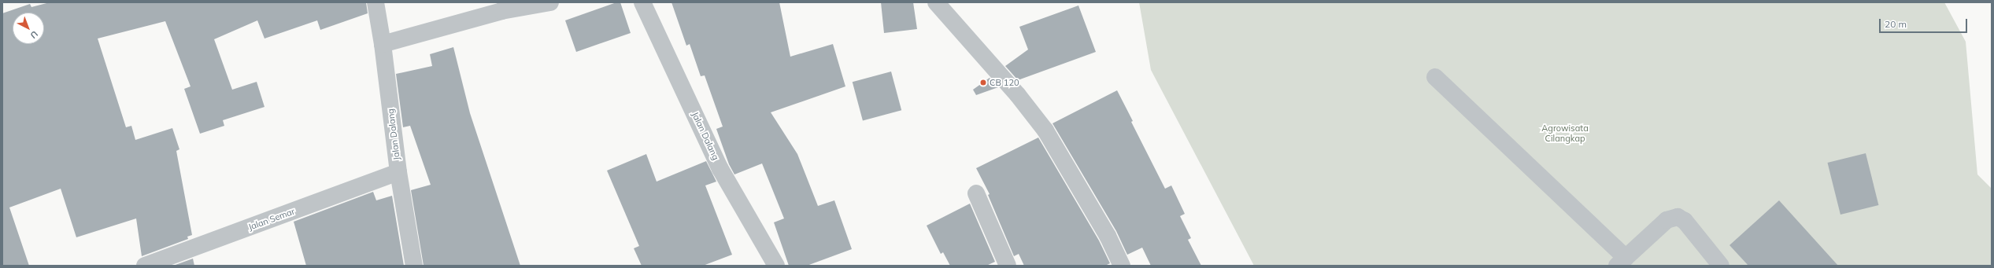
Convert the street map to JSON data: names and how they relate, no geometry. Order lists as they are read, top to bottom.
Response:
{
  "streets": {
    "street": ["Jalan Dalang", "Jalan Semar"]
  },
  "crossings": [
    ["Jalan Dalang", "Jalan Semar"]
  ],
  "parks": ["Agrowisata Cilangkap"],
  "places": ["CB 120"],
  "scale_bar": "20 m",
  "north": "bottom right"
}
